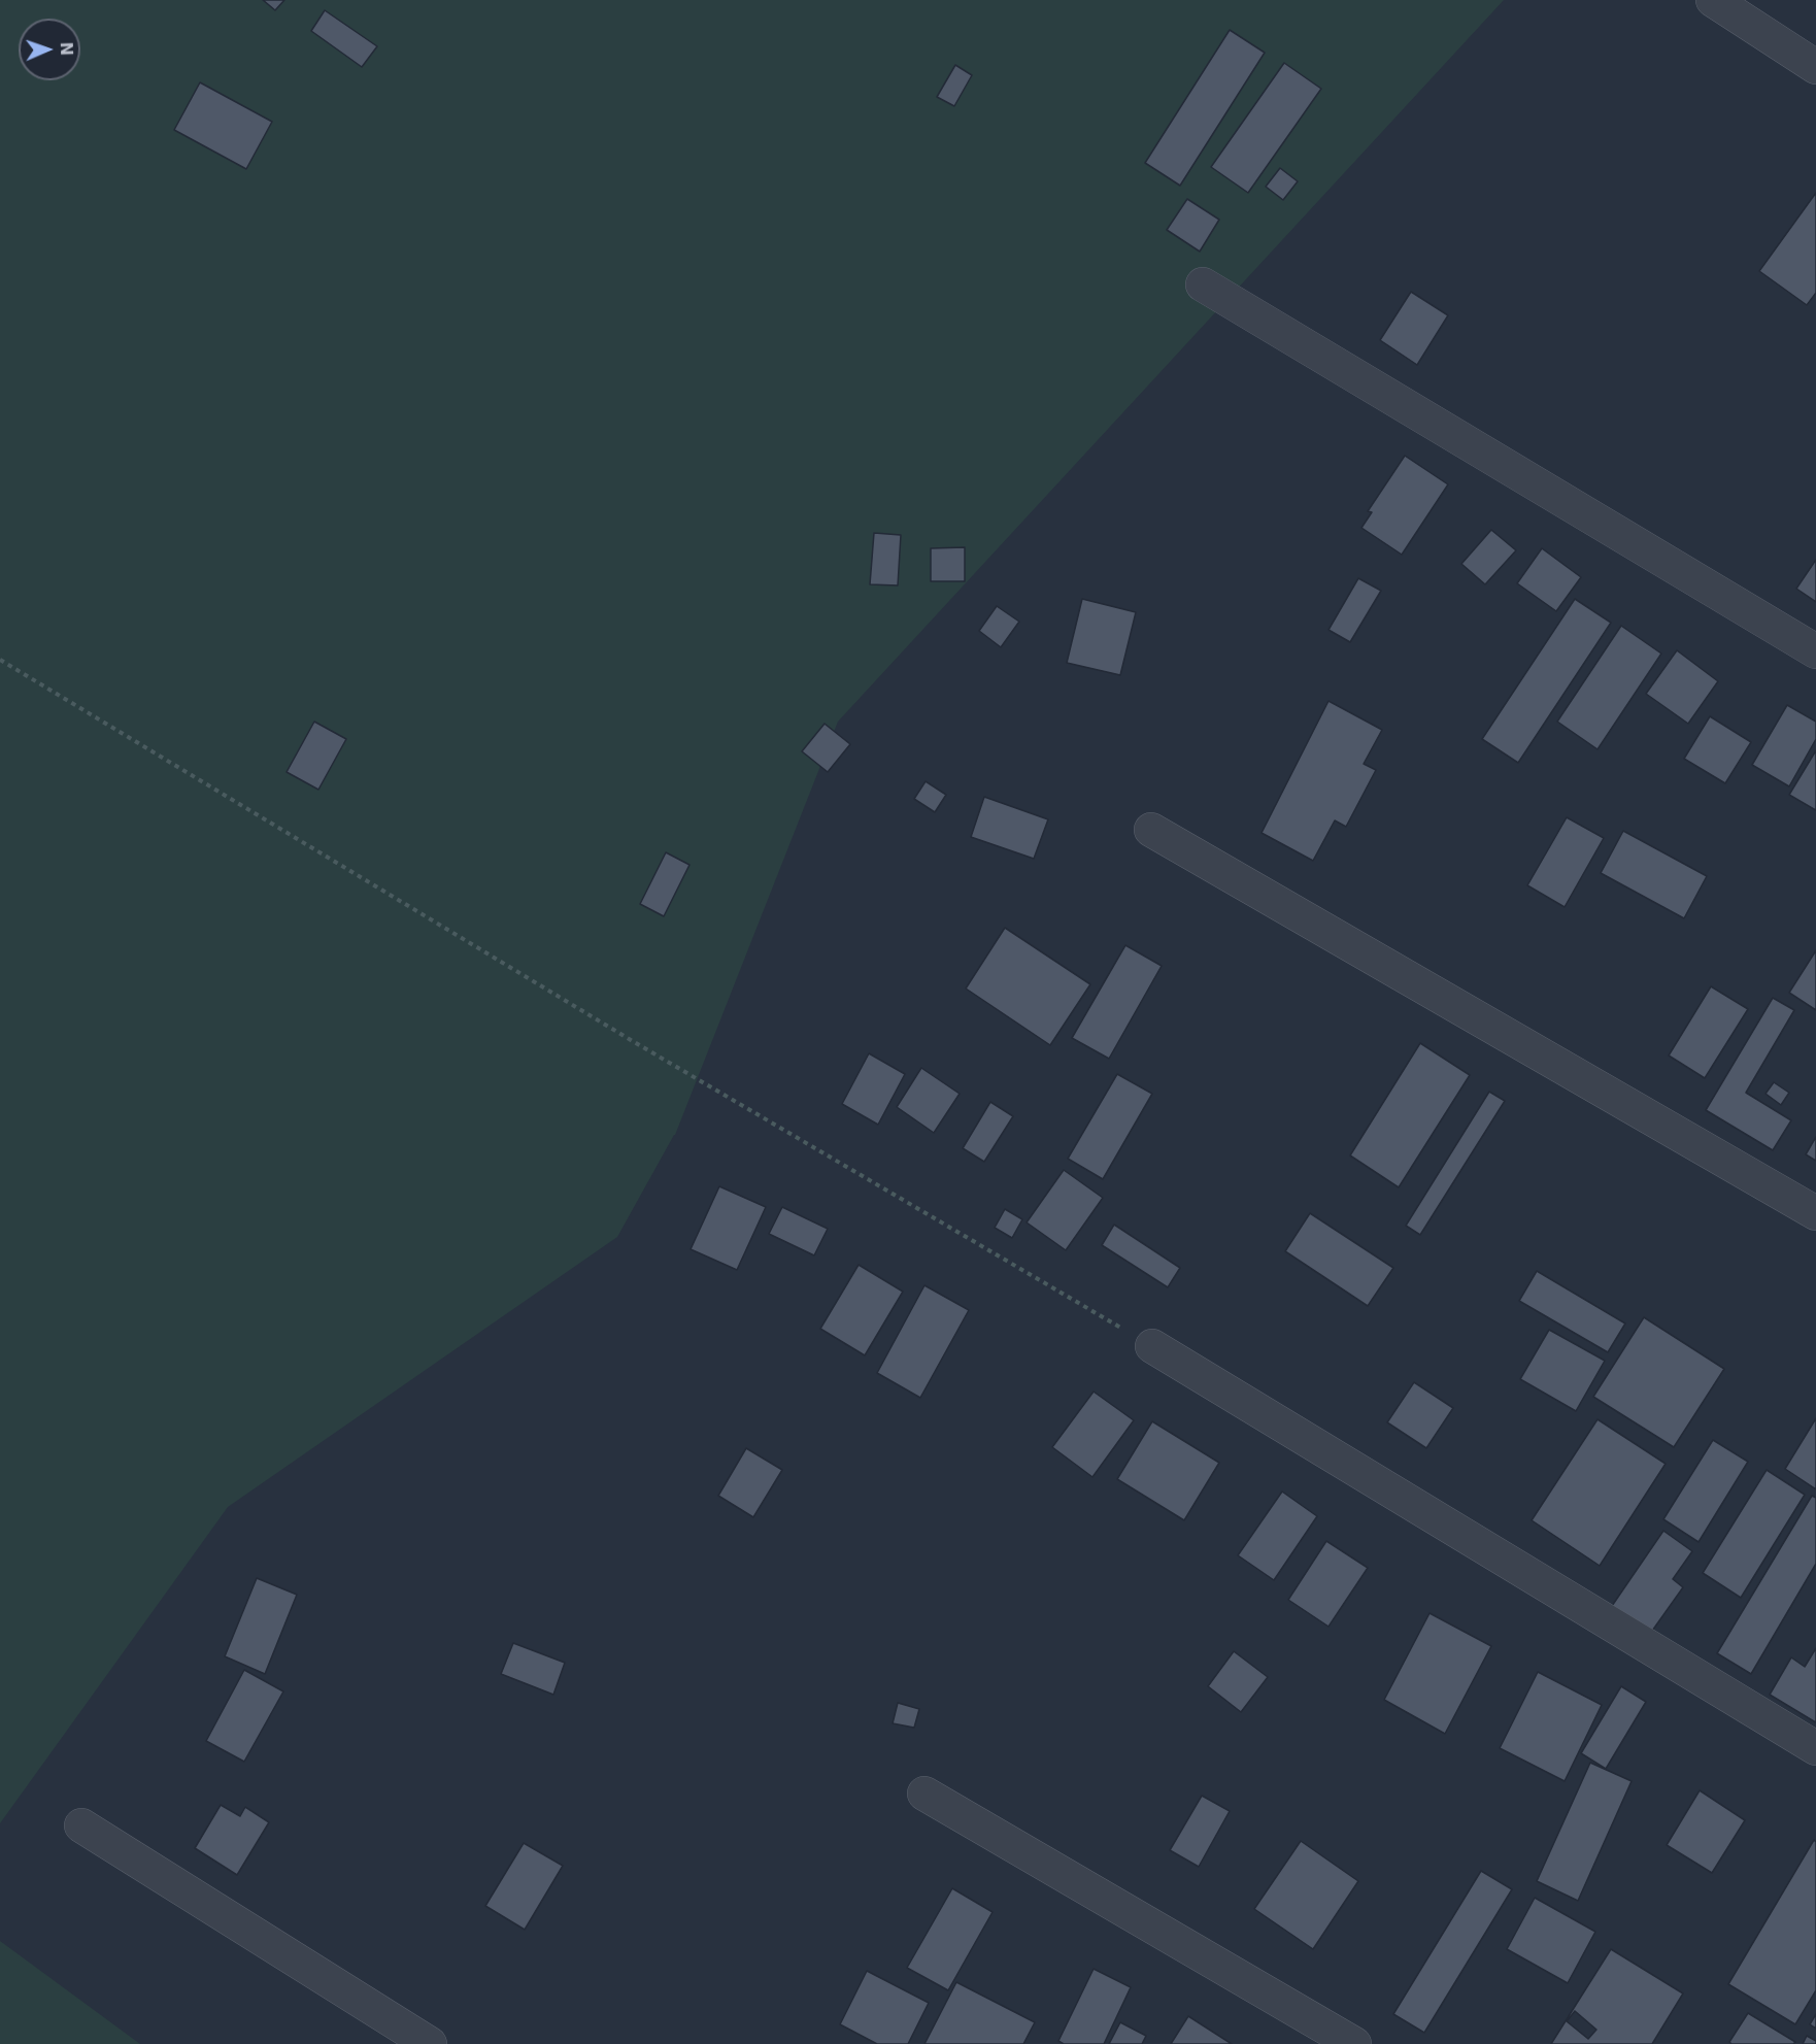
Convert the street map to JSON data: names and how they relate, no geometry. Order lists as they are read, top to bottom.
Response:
{
  "north": "right"
}
